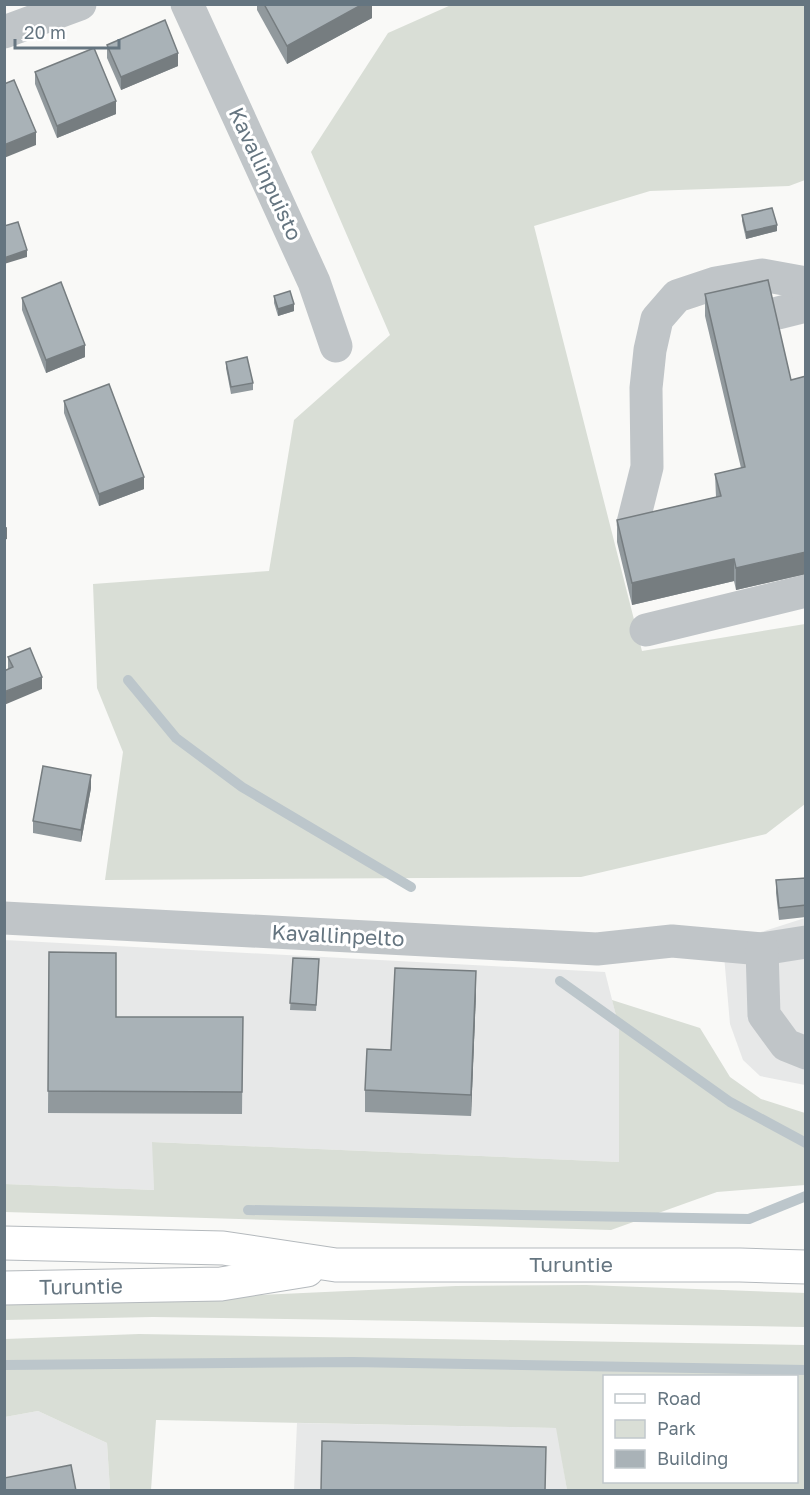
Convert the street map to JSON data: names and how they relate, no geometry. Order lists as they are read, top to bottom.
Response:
{
  "streets": {
    "main road": ["Turuntie"],
    "street": ["Kavallinpuisto", "Kavallinpelto"]
  },
  "legend": ["Road", "Park", "Building"],
  "scale_bar": "20 m"
}
